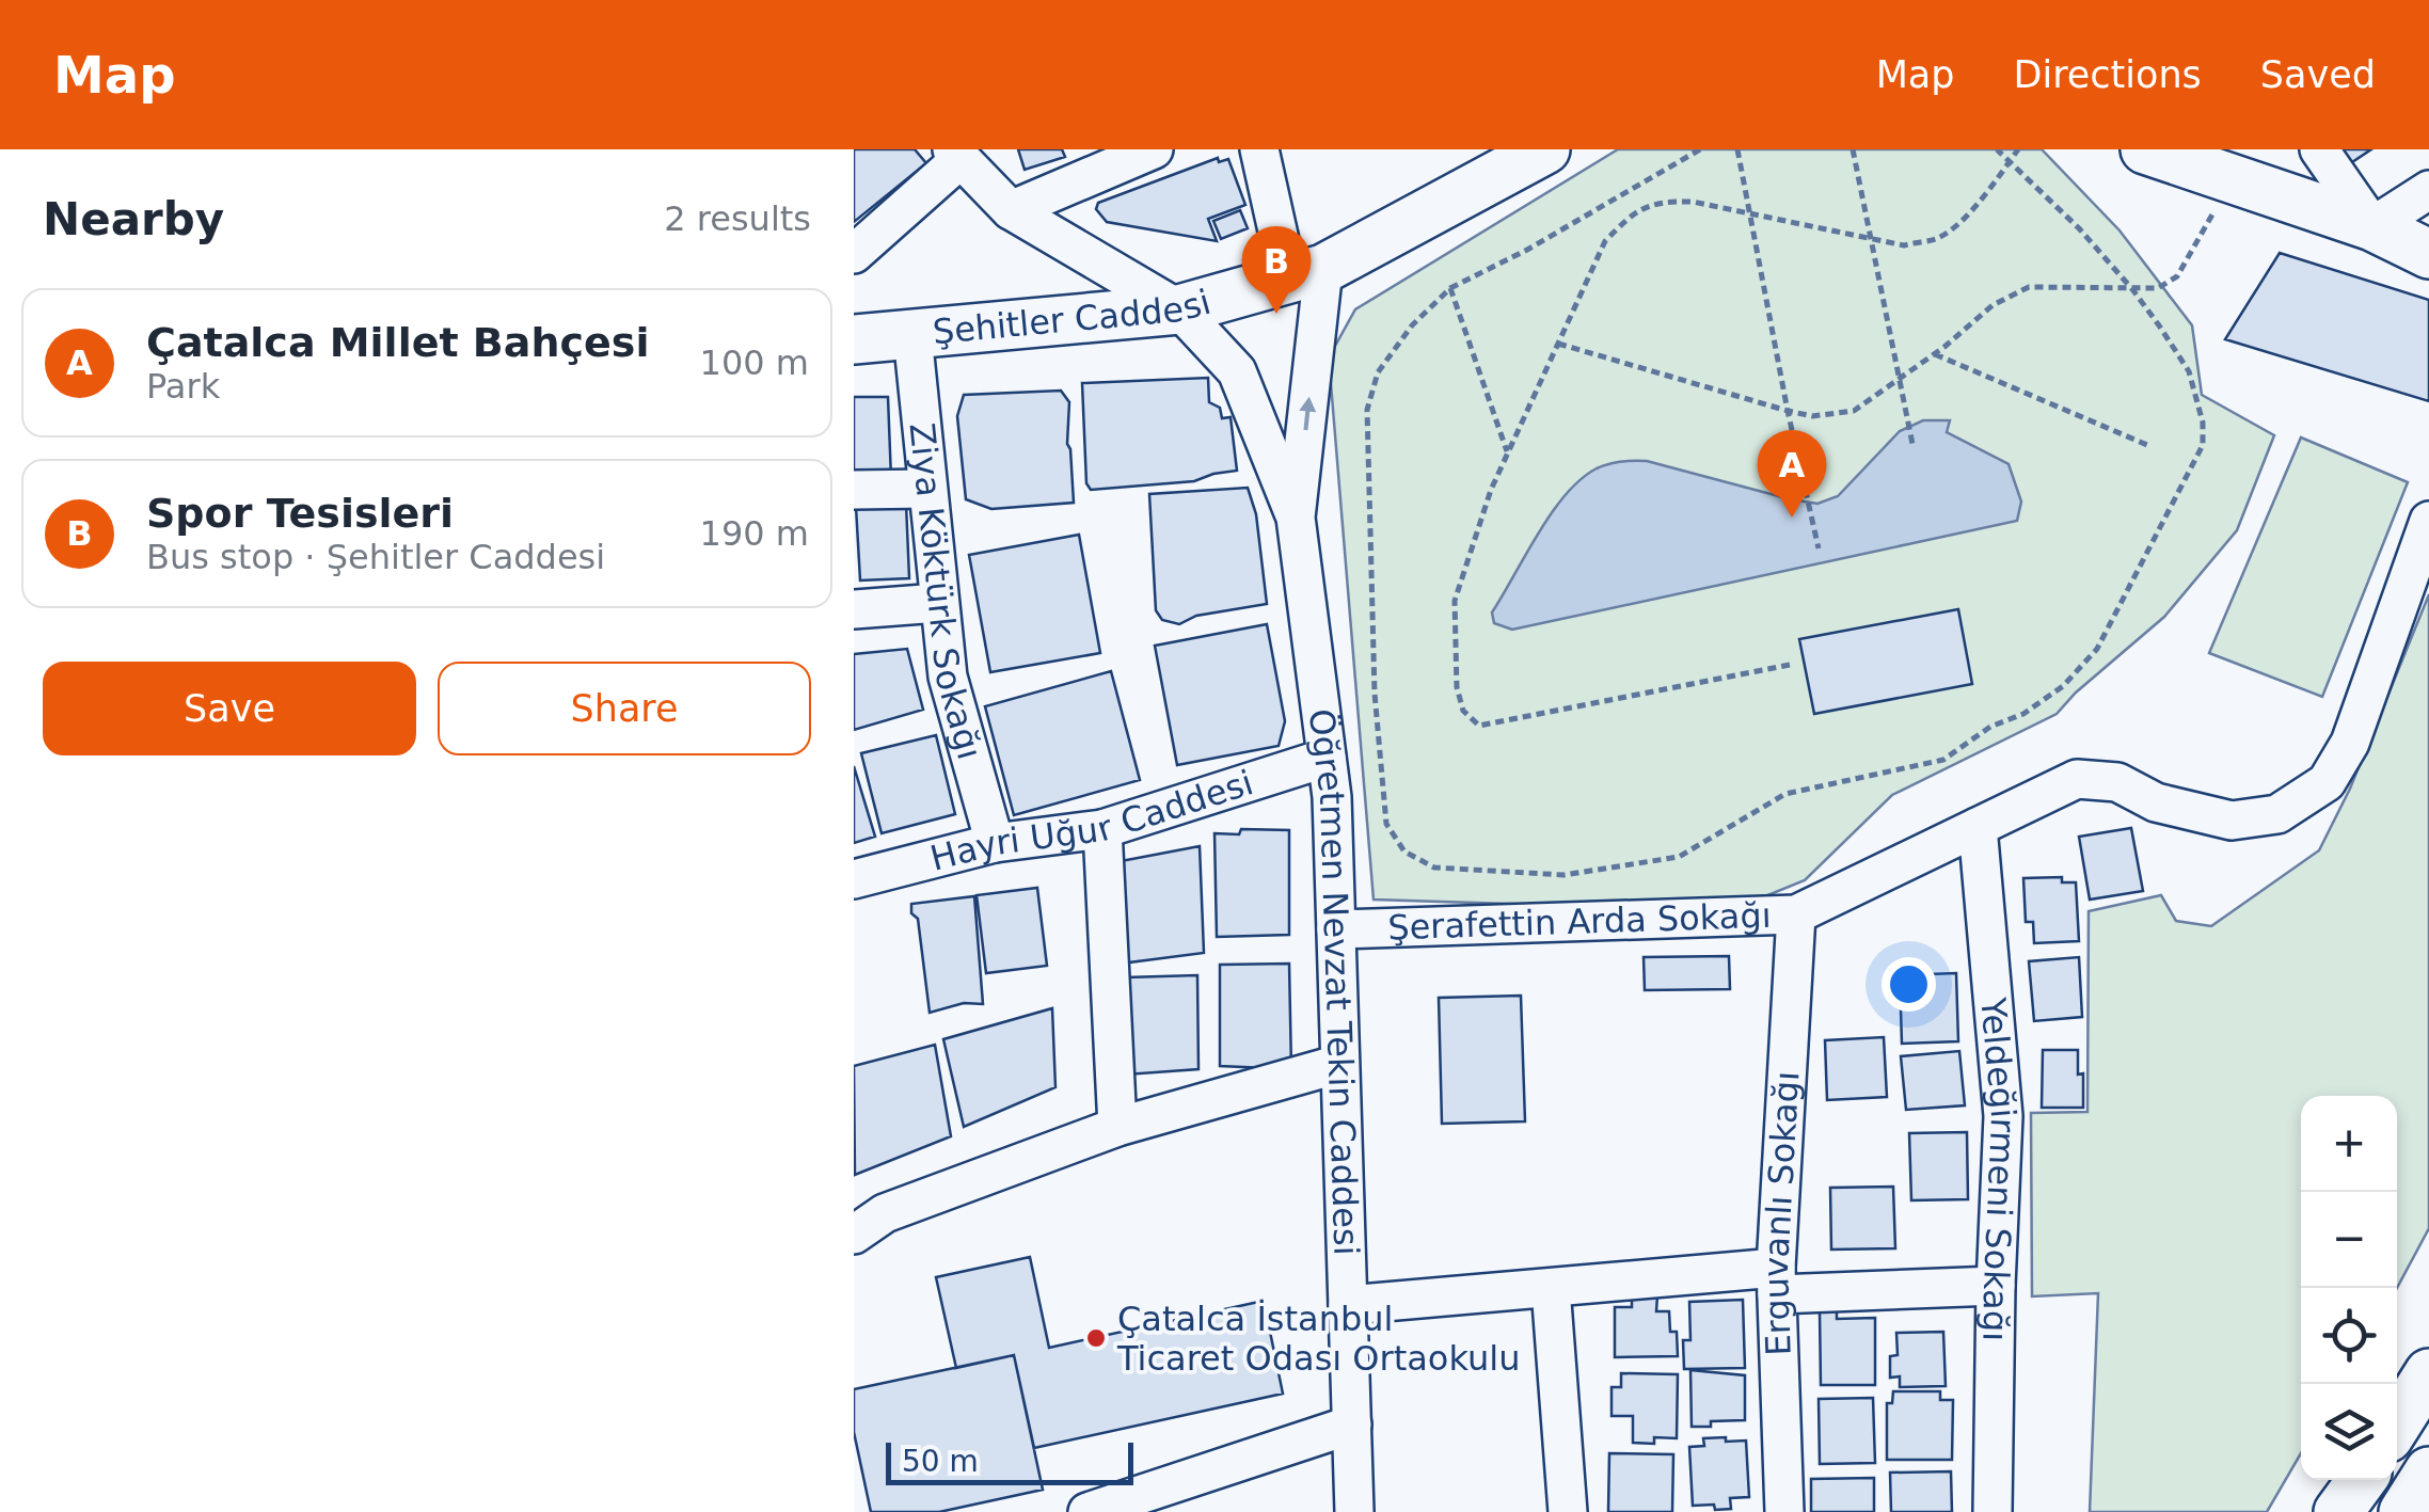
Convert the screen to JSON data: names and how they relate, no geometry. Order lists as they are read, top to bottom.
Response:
{
  "streets": {
    "main road": ["Şehitler Caddesi"],
    "street": [
      "Ziya Köktürk Sokağı",
      "Hayri Uğur Caddesi",
      "Şerafettin Arda Sokağı",
      "Öğretmen Nevzat Tekin Caddesi",
      "Yeldeğirmeni Sokağı",
      "Erguvanlı Sokağı"
    ]
  },
  "crossings": [
    ["Şehitler Caddesi", "Ziya Köktürk Sokağı"],
    ["Ziya Köktürk Sokağı", "Hayri Uğur Caddesi"],
    ["Hayri Uğur Caddesi", "Öğretmen Nevzat Tekin Caddesi"],
    ["Şerafettin Arda Sokağı", "Öğretmen Nevzat Tekin Caddesi"],
    ["Şerafettin Arda Sokağı", "Yeldeğirmeni Sokağı"],
    ["Şerafettin Arda Sokağı", "Erguvanlı Sokağı"]
  ],
  "places": ["Çatalca İstanbul Ticaret Odası Ortaokulu"],
  "scale_bar": "50 m",
  "page": {
    "header": "Map",
    "nav": ["Map", "Directions", "Saved"],
    "heading": ["Nearby", "2 results"],
    "pins": ["B", "A"],
    "list": [
      {
        "mark": "A",
        "name": "Çatalca Millet Bahçesi",
        "note": "Park",
        "value": "100 m"
      },
      {
        "mark": "B",
        "name": "Spor Tesisleri",
        "note": "Bus stop · Şehitler Caddesi",
        "value": "190 m"
      }
    ],
    "buttons": ["Save", "Share"],
    "map_buttons": ["+", "−"],
    "scale": "50 m"
  }
}
